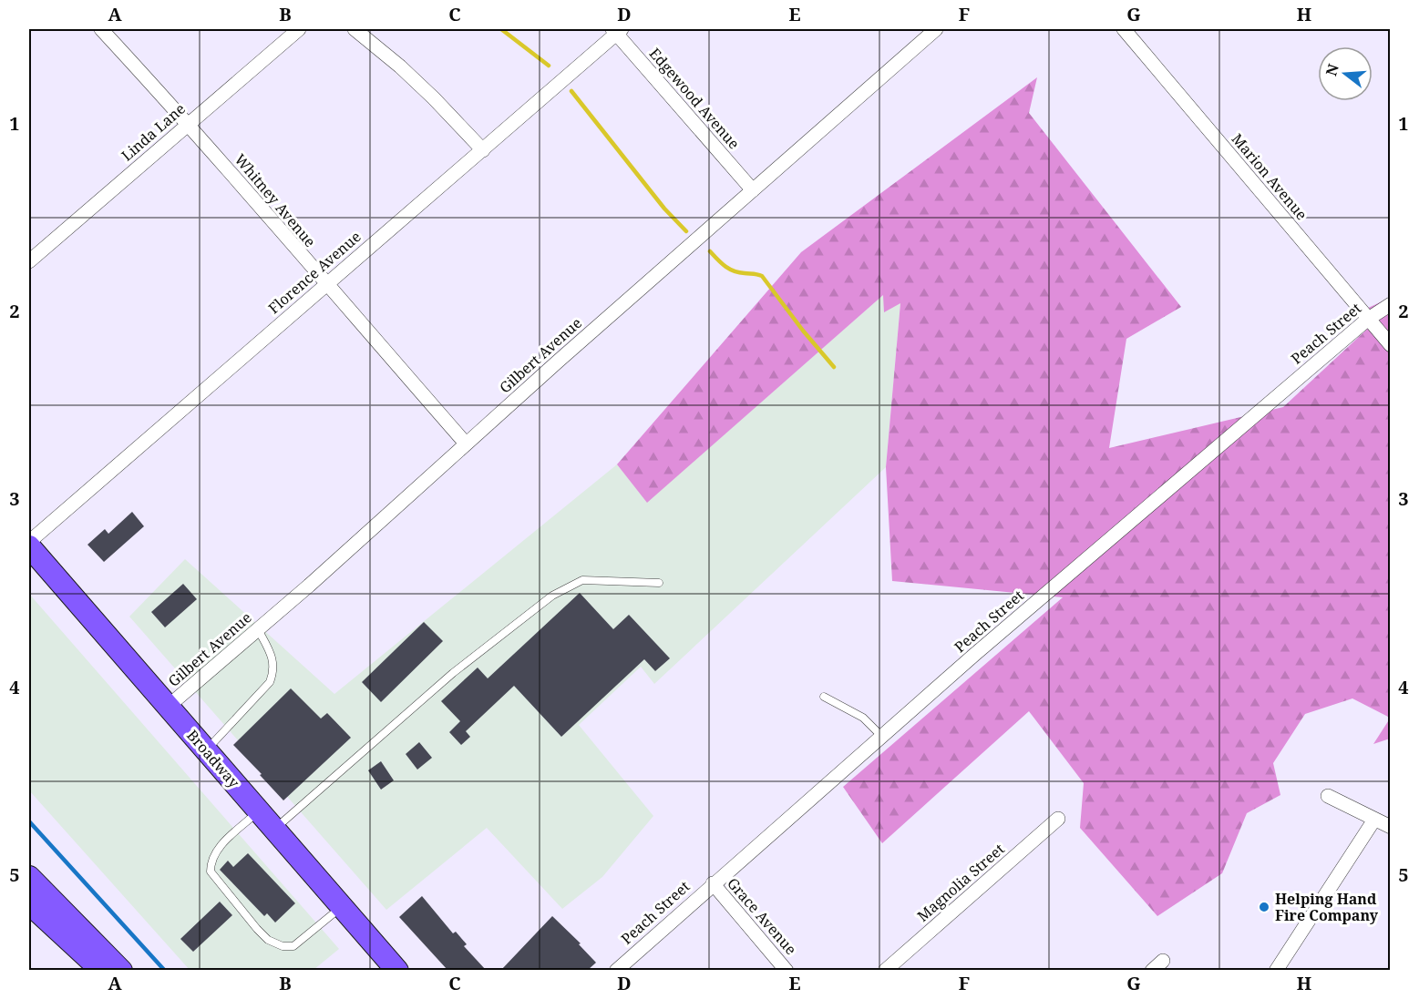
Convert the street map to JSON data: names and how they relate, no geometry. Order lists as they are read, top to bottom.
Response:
{
  "streets": {
    "main road": ["Broadway"],
    "street": [
      "Edgewood Avenue",
      "Linda Lane",
      "Marion Avenue",
      "Whitney Avenue",
      "Florence Avenue",
      "Peach Street",
      "Gilbert Avenue",
      "Magnolia Street",
      "Grace Avenue"
    ]
  },
  "crossings": [
    ["Edgewood Avenue", "Florence Avenue"],
    ["Edgewood Avenue", "Gilbert Avenue"],
    ["Linda Lane", "Whitney Avenue"],
    ["Marion Avenue", "Peach Street"],
    ["Whitney Avenue", "Florence Avenue"],
    ["Whitney Avenue", "Gilbert Avenue"],
    ["Peach Street", "Grace Avenue"],
    ["Gilbert Avenue", "Broadway"]
  ],
  "places": ["Helping Hand Fire Company"],
  "north": "left",
  "grid": {
    "columns": [
      "A",
      "B",
      "C",
      "D",
      "E",
      "F",
      "G",
      "H"
    ],
    "rows": [
      "1",
      "2",
      "3",
      "4",
      "5"
    ]
  }
}
